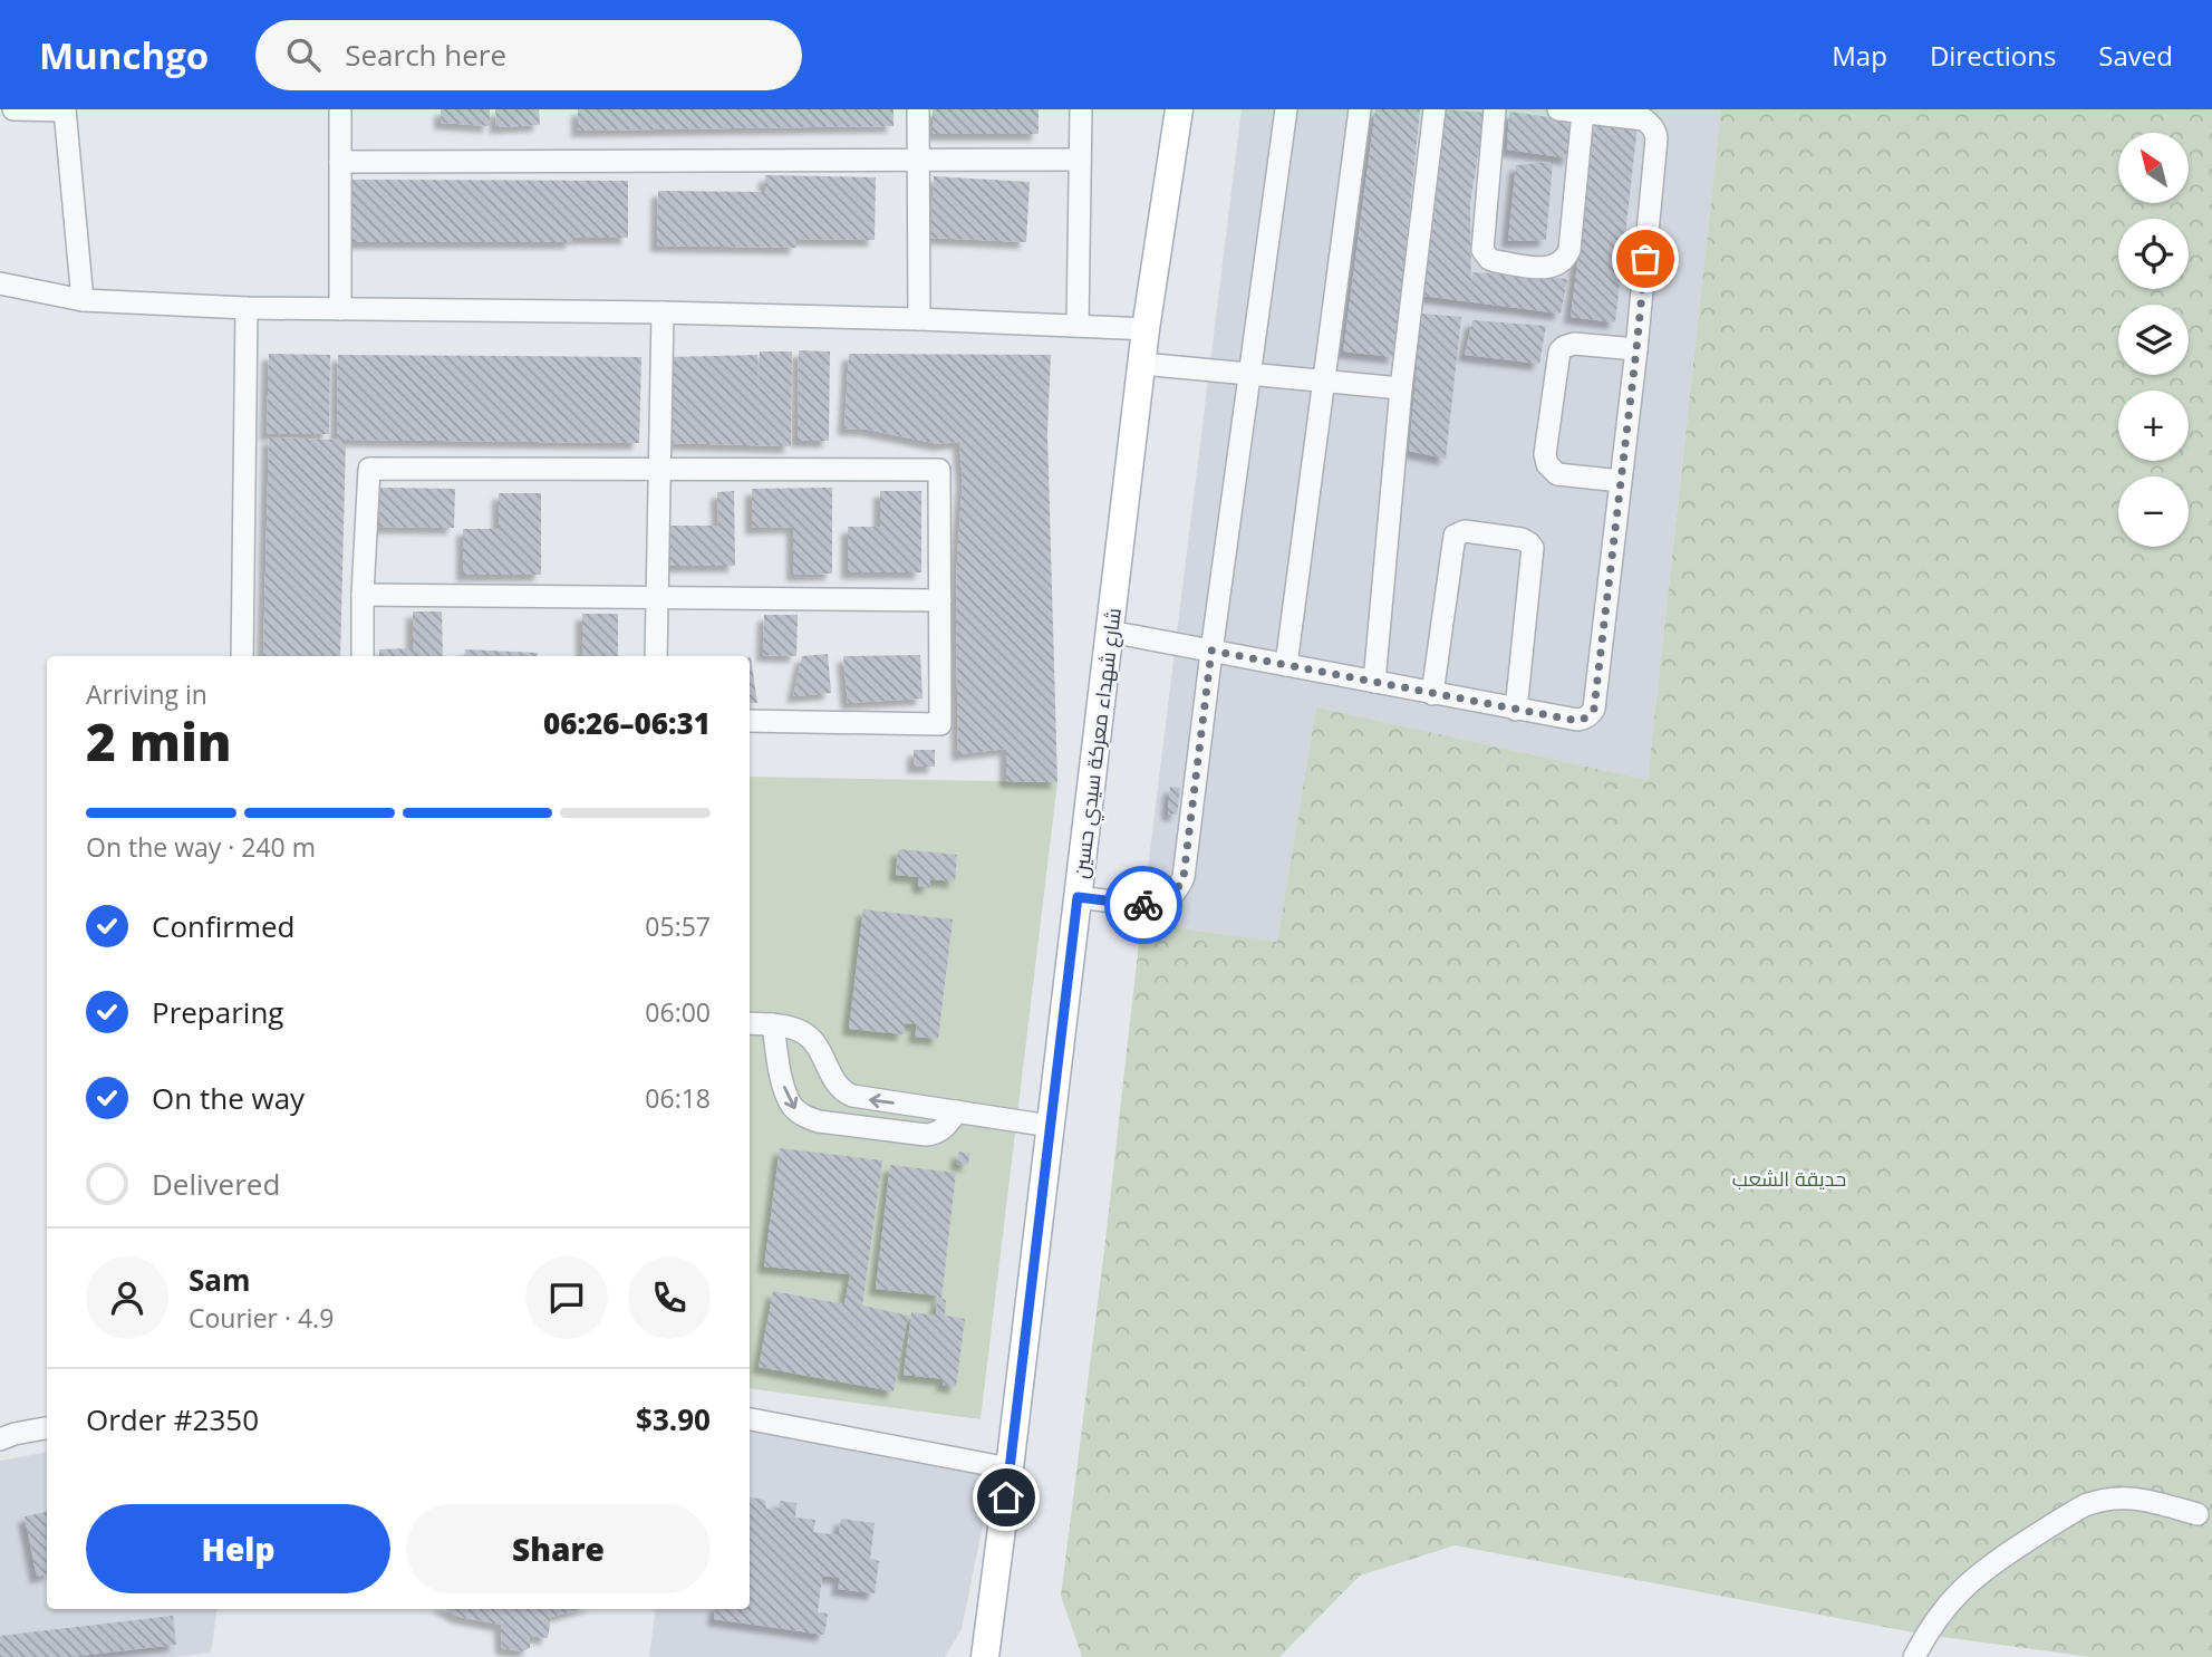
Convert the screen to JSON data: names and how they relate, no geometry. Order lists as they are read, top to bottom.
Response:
{
  "streets": {
    "main road": ["شارع شهداء معركة سيدي حسين"]
  },
  "parks": ["حديقة الشعب"],
  "north": "top left",
  "page": {
    "header": "Munchgo",
    "search": "Search here",
    "nav": ["Map", "Directions", "Saved"],
    "map_buttons": ["+", "−"],
    "heading": ["2 min", "Arriving in", "06:26–06:31"],
    "panel": [
      "Sam",
      "Courier · 4.9",
      "Order #2350",
      "$3.90"
    ],
    "bar": "On the way · 240 m",
    "list": [
      ["Confirmed", "05:57"],
      ["Preparing", "06:00"],
      ["On the way", "06:18"],
      "Delivered"
    ],
    "buttons": ["Help", "Share"]
  }
}
